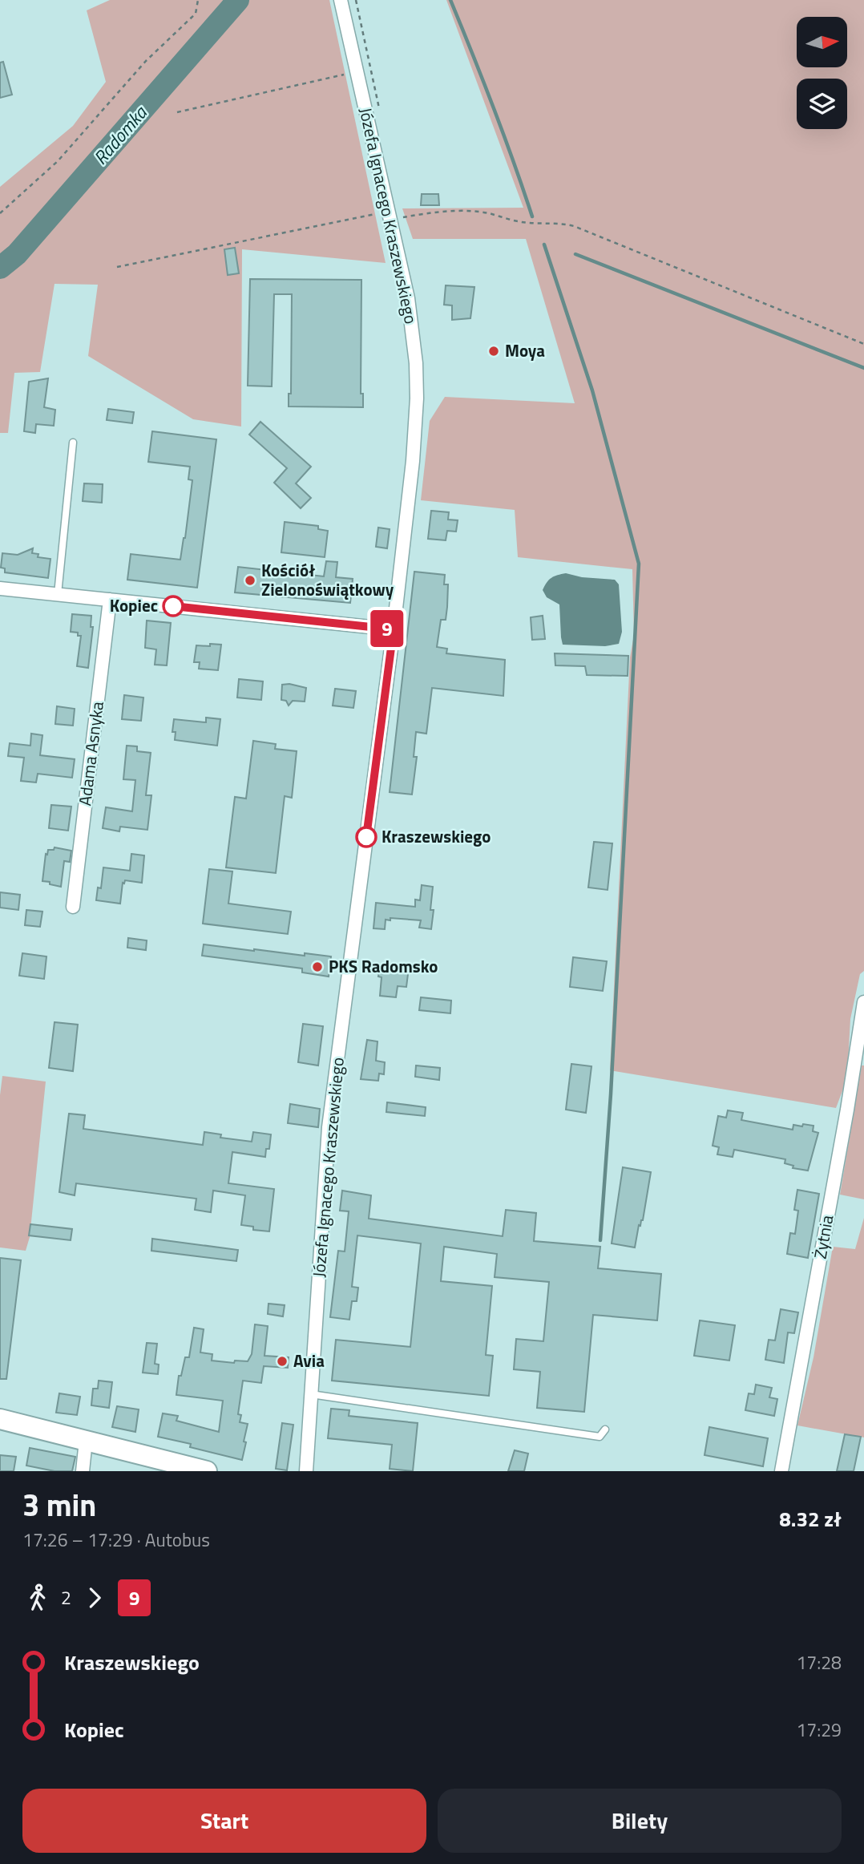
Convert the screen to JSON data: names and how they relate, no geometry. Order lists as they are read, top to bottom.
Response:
{
  "streets": {
    "street": ["Józefa Ignacego Kraszewskiego", "Adama Asnyka", "Żytnia"]
  },
  "water": ["Radomka"],
  "places": [
    "Moya",
    "Kościół Zielonoświątkowy",
    "Kopiec",
    "Kraszewskiego",
    "PKS Radomsko",
    "Avia"
  ],
  "lines": ["bus line 9"],
  "north": "right",
  "page": {
    "on_map": "9",
    "heading": ["3 min", "17:26 – 17:29 · Autobus", "8.32 zł"],
    "legs": ["2", "9"],
    "list": [
      {
        "name": "Kraszewskiego",
        "value": "17:28"
      },
      {
        "name": "Kopiec",
        "value": "17:29"
      }
    ],
    "buttons": ["Start", "Bilety"]
  }
}
